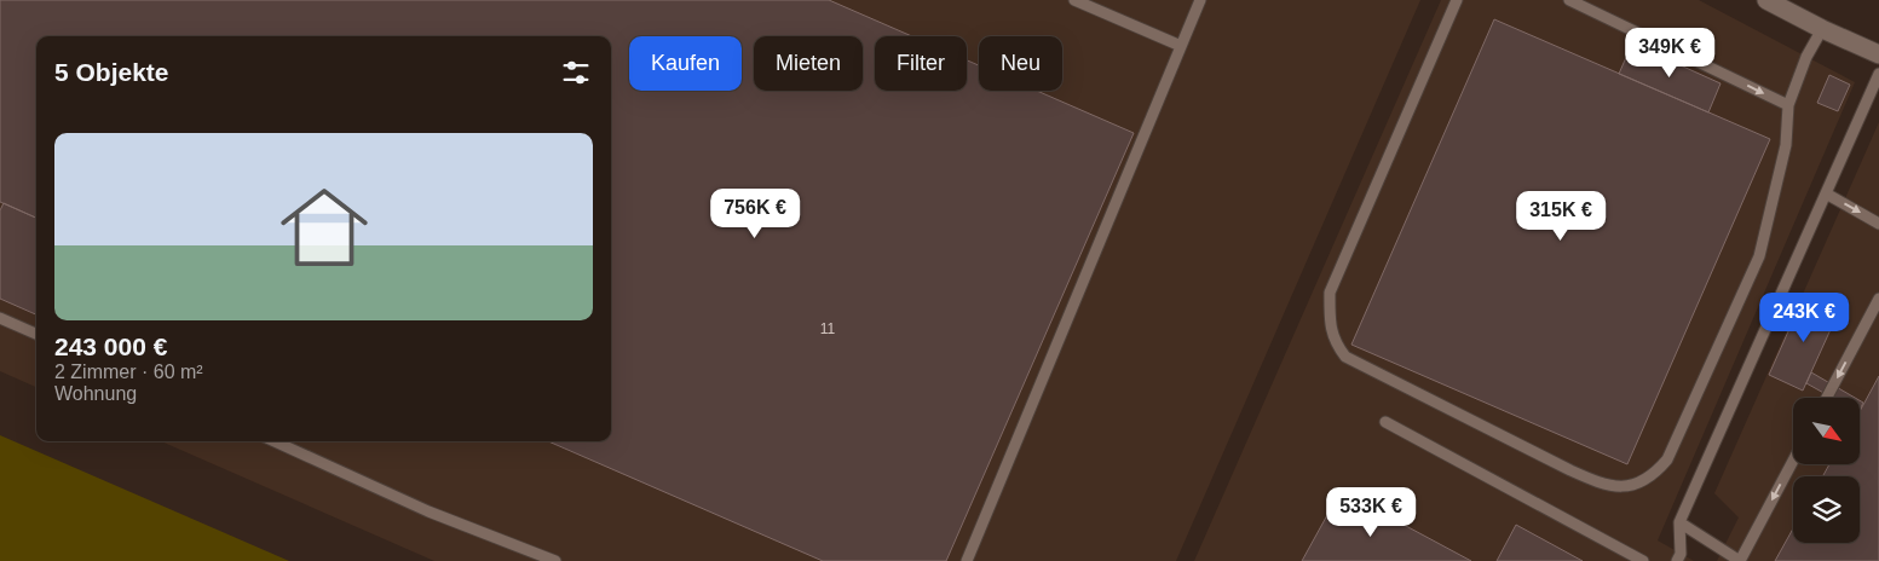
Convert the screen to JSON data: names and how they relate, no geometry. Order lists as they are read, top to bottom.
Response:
{
  "house_numbers": ["11"],
  "north": "bottom right",
  "page": {
    "price": [
      "349K €",
      "756K €",
      "315K €",
      "243K €",
      "533K €"
    ],
    "chip": [
      "Kaufen",
      "Mieten",
      "Filter",
      "Neu"
    ],
    "heading": "5 Objekte",
    "list": [
      {
        "name": "243 000 €",
        "note": "2 Zimmer · 60 m² · Wohnung"
      }
    ]
  }
}
